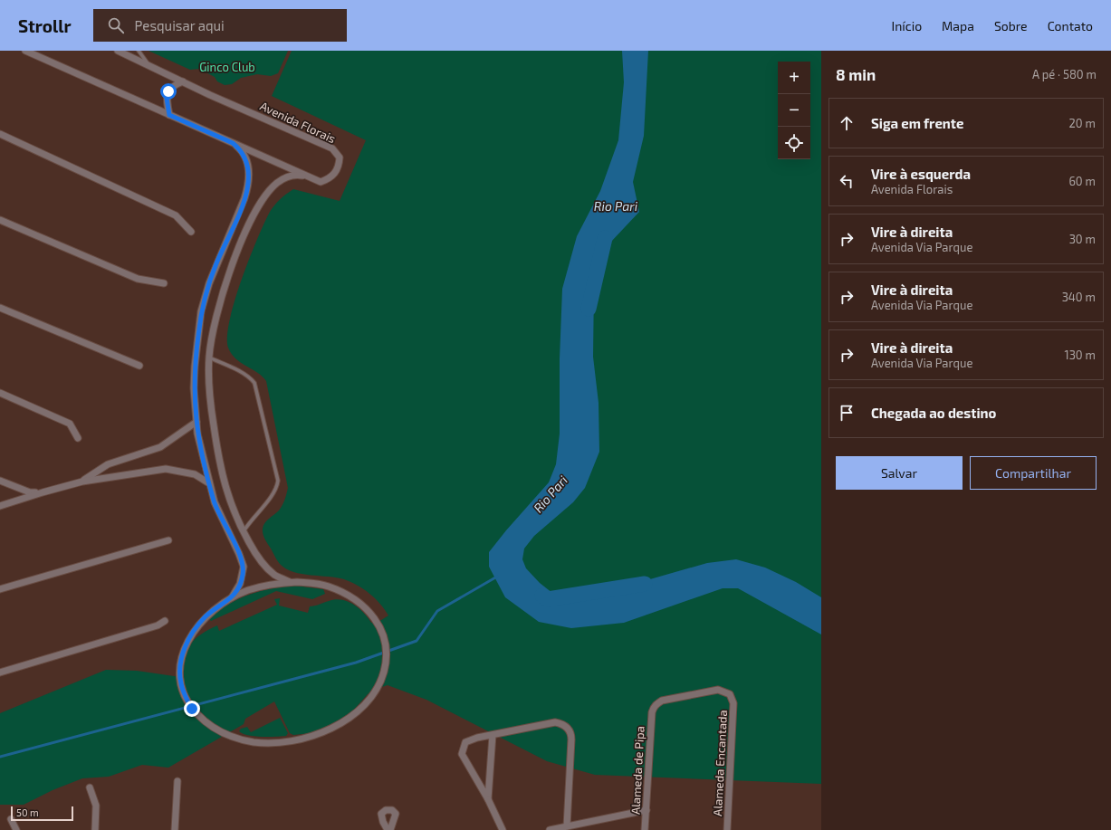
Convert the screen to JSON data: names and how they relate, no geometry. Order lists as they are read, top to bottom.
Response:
{
  "streets": {
    "street": ["Avenida Florais", "Alameda Encantada", "Alameda de Pipa"]
  },
  "crossings": [
    ["Alameda Encantada", "Alameda de Pipa"]
  ],
  "water": ["Rio Pari"],
  "parks": ["Ginco Club"],
  "scale_bar": "50 m",
  "page": {
    "header": "Strollr",
    "search": "Pesquisar aqui",
    "nav": [
      "Início",
      "Mapa",
      "Sobre",
      "Contato"
    ],
    "heading": ["8 min", "A pé · 580 m"],
    "map_buttons": ["+", "−"],
    "list": [
      ["Siga em frente", "20 m"],
      ["Vire à esquerda", "Avenida Florais", "60 m"],
      ["Vire à direita", "Avenida Via Parque", "30 m"],
      ["Vire à direita", "Avenida Via Parque", "340 m"],
      ["Vire à direita", "Avenida Via Parque", "130 m"],
      "Chegada ao destino"
    ],
    "buttons": ["Salvar", "Compartilhar"],
    "scale": "50 m"
  }
}
